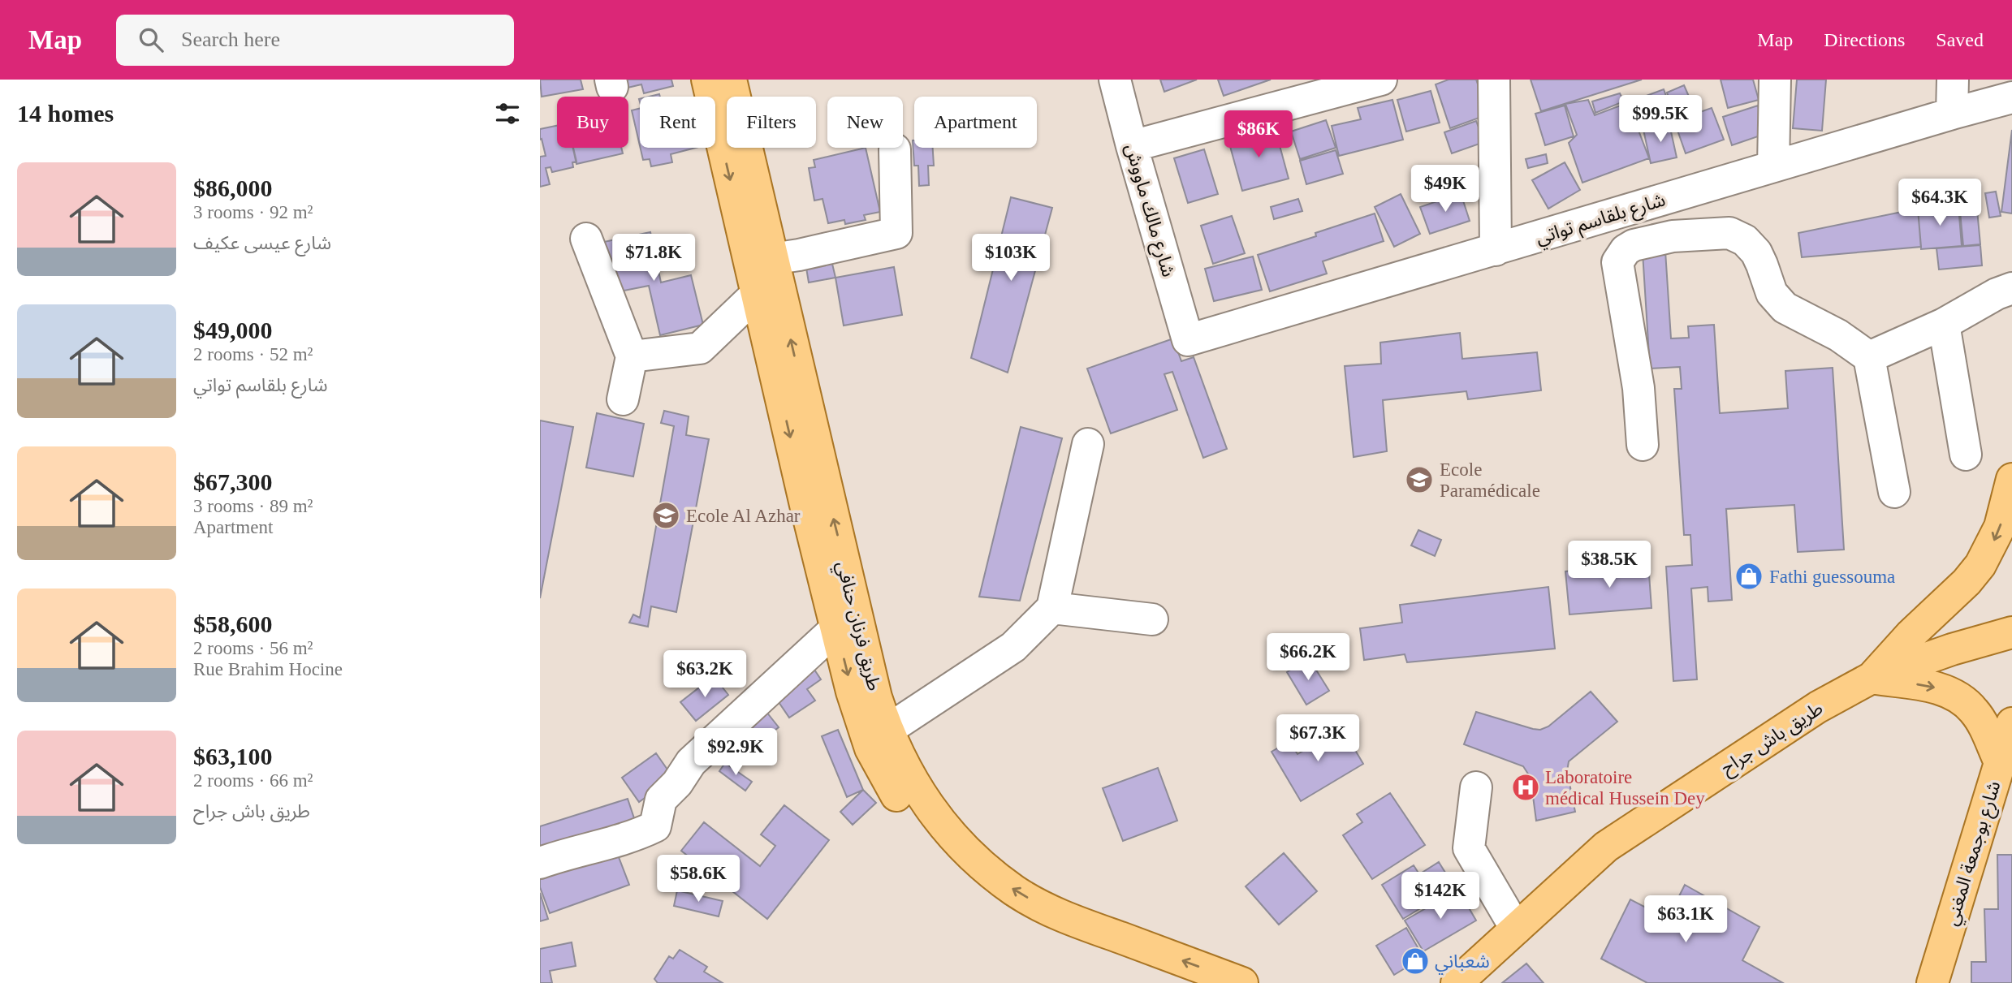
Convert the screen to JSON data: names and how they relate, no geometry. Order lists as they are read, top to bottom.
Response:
{
  "streets": {
    "main road": ["طريق فرنان حنافي", "طريق باش جراح", "شارع بوجمعة المغني"],
    "street": ["شارع مالك ماووش", "شارع بلقاسم تواتي"]
  },
  "crossings": [
    ["شارع مالك ماووش", "شارع بلقاسم تواتي"]
  ],
  "places": {
    "school or university": ["Ecole Paramédicale", "Ecole Al Azhar"],
    "shop": ["Fathi guessouma", "شعباني"],
    "hospital": ["Laboratoire médical Hussein Dey"]
  },
  "page": {
    "header": "Map",
    "search": "Search here",
    "nav": ["Map", "Directions", "Saved"],
    "heading": "14 homes",
    "price": [
      "$99.5K",
      "$86K",
      "$49K",
      "$64.3K",
      "$71.8K",
      "$103K",
      "$38.5K",
      "$66.2K",
      "$63.2K",
      "$67.3K",
      "$92.9K",
      "$58.6K",
      "$142K",
      "$63.1K"
    ],
    "chip": [
      "Buy",
      "Rent",
      "Filters",
      "New",
      "Apartment"
    ],
    "list": [
      {
        "name": "$86,000",
        "note": "3 rooms · 92 m² · شارع عيسى عكيف"
      },
      {
        "name": "$49,000",
        "note": "2 rooms · 52 m² · شارع بلقاسم تواتي"
      },
      {
        "name": "$67,300",
        "note": "3 rooms · 89 m² · Apartment"
      },
      {
        "name": "$58,600",
        "note": "2 rooms · 56 m² · Rue Brahim Hocine"
      },
      {
        "name": "$63,100",
        "note": "2 rooms · 66 m² · طريق باش جراح"
      }
    ]
  }
}
